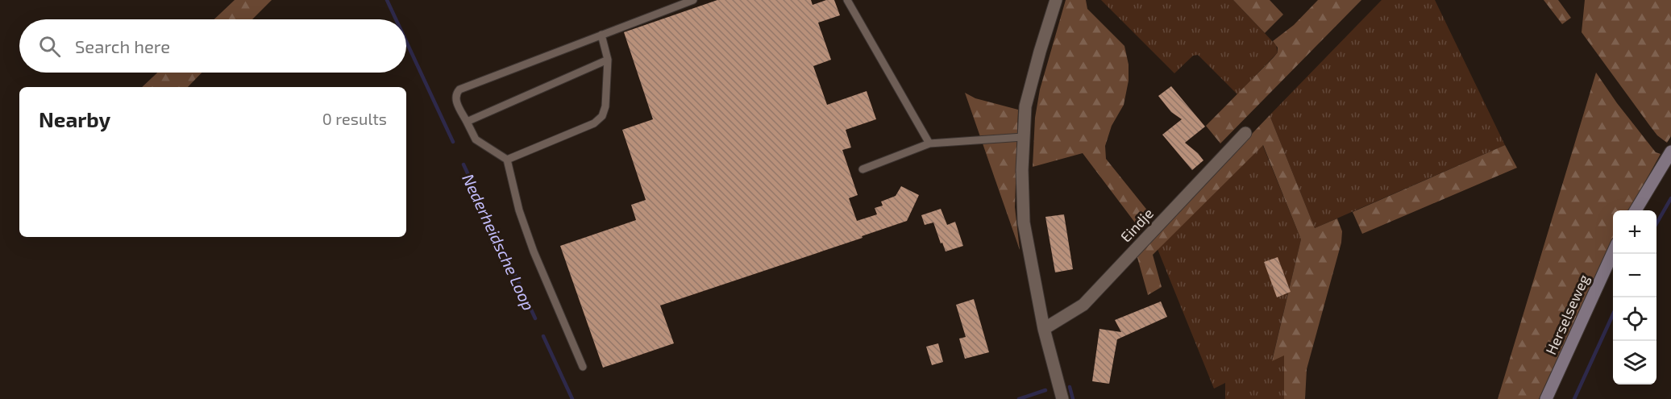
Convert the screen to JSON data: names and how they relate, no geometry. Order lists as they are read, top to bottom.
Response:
{
  "streets": {
    "street": ["Eindje", "Herselseweg"]
  },
  "water": ["Nederheidsche Loop"],
  "page": {
    "search": "Search here",
    "heading": ["Nearby", "0 results"],
    "map_buttons": ["+", "−"]
  }
}
